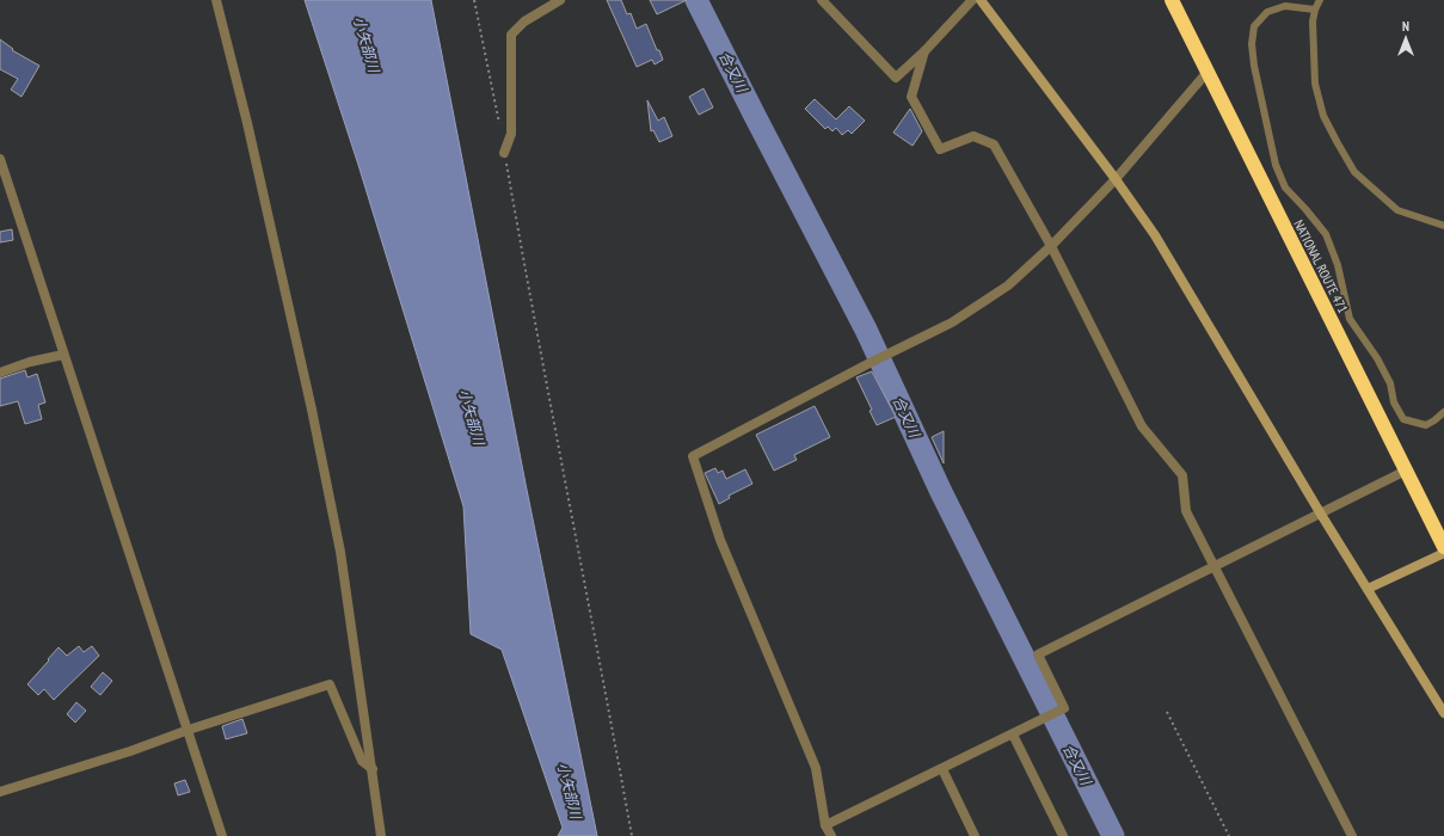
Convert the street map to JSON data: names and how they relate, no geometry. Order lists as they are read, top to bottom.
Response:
{
  "streets": {
    "highway": ["NATIONAL ROUTE 471"]
  },
  "water": ["小矢部川", "合又川"],
  "north": "top"
}
